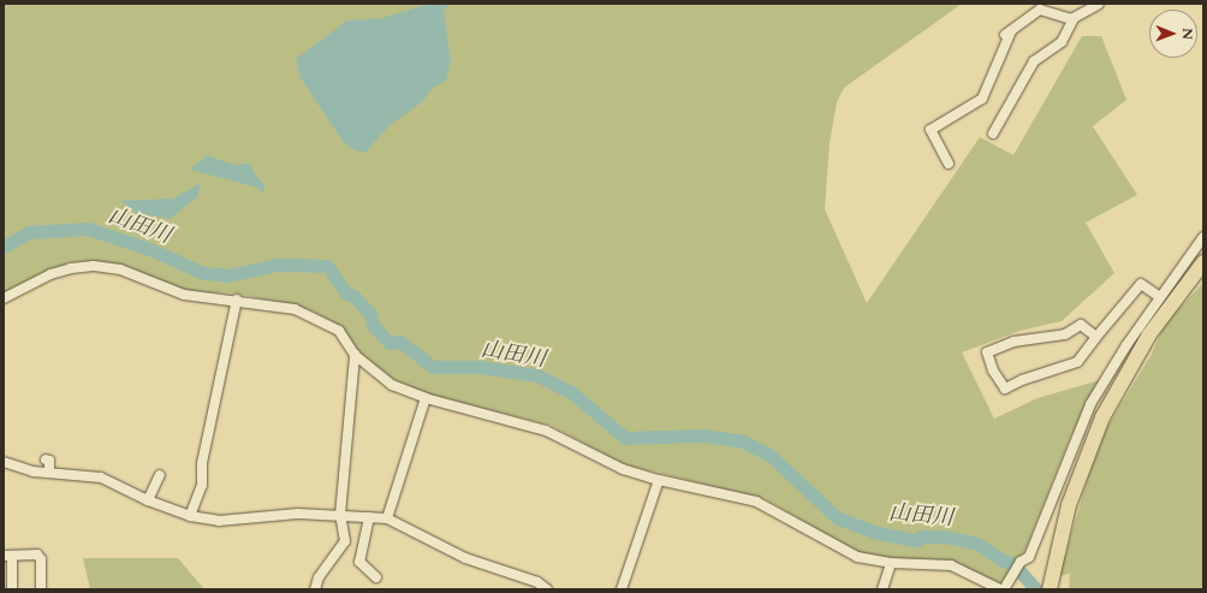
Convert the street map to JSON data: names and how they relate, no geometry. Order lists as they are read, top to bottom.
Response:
{
  "water": ["山田川"],
  "north": "right"
}
